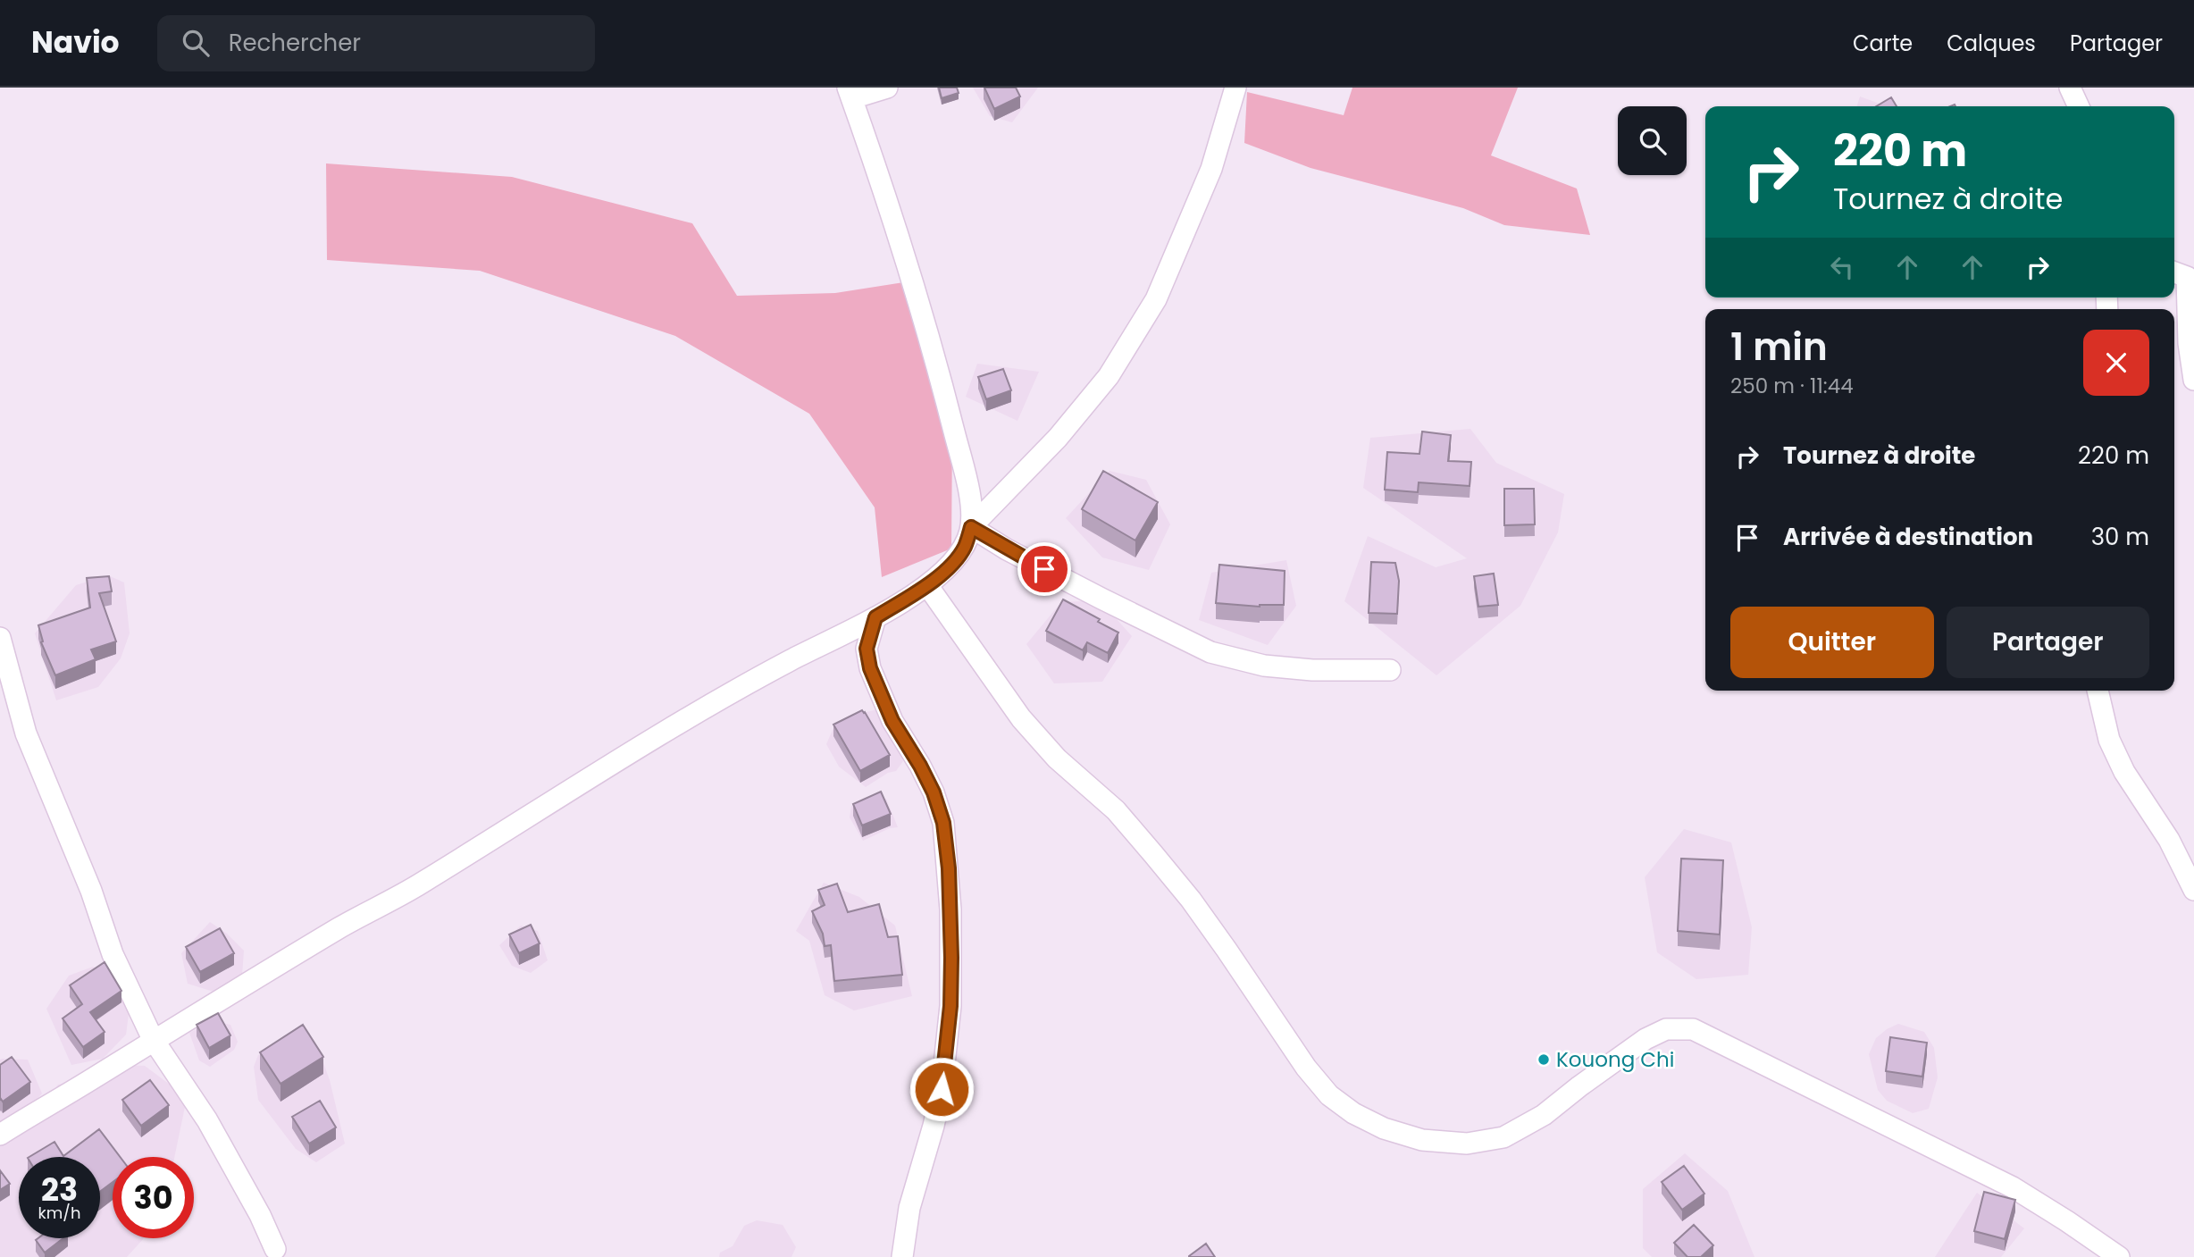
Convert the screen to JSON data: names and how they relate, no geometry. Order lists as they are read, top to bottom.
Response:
{
  "places": ["Kouong Chi"],
  "page": {
    "header": "Navio",
    "search": "Rechercher",
    "nav": ["Carte", "Calques", "Partager"],
    "turn": ["220 m", "Tournez à droite"],
    "heading": ["1 min", "250 m · 11:44"],
    "list": [
      {
        "name": "Tournez à droite",
        "value": "220 m"
      },
      {
        "name": "Arrivée à destination",
        "value": "30 m"
      }
    ],
    "buttons": ["Quitter", "Partager"],
    "speed": "23 km/h",
    "limit": "30"
  }
}
